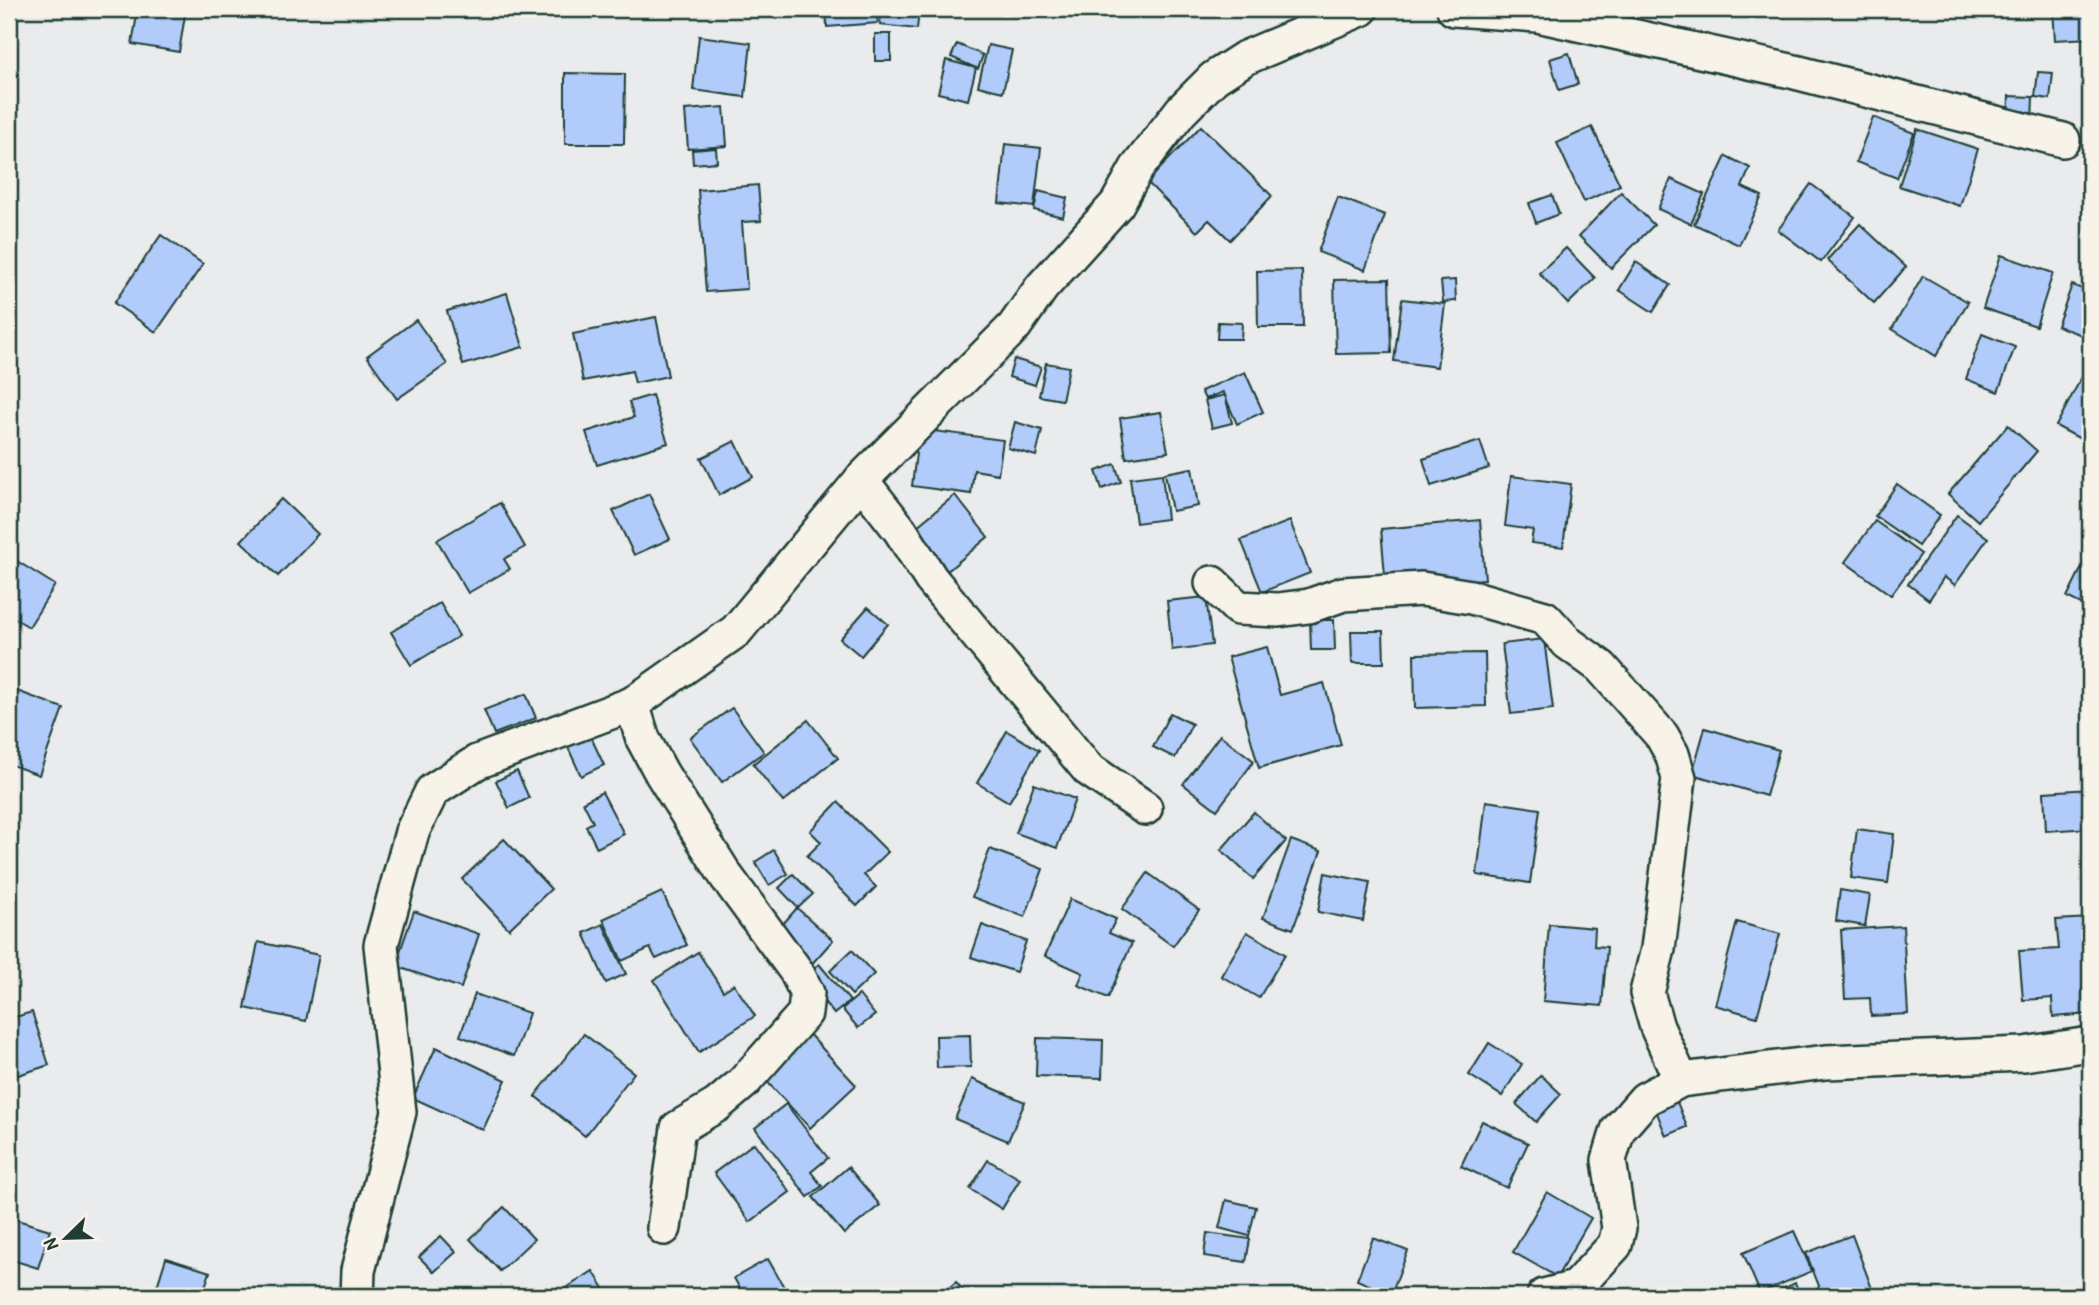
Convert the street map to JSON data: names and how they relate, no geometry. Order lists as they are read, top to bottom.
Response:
{
  "north": "bottom left"
}
